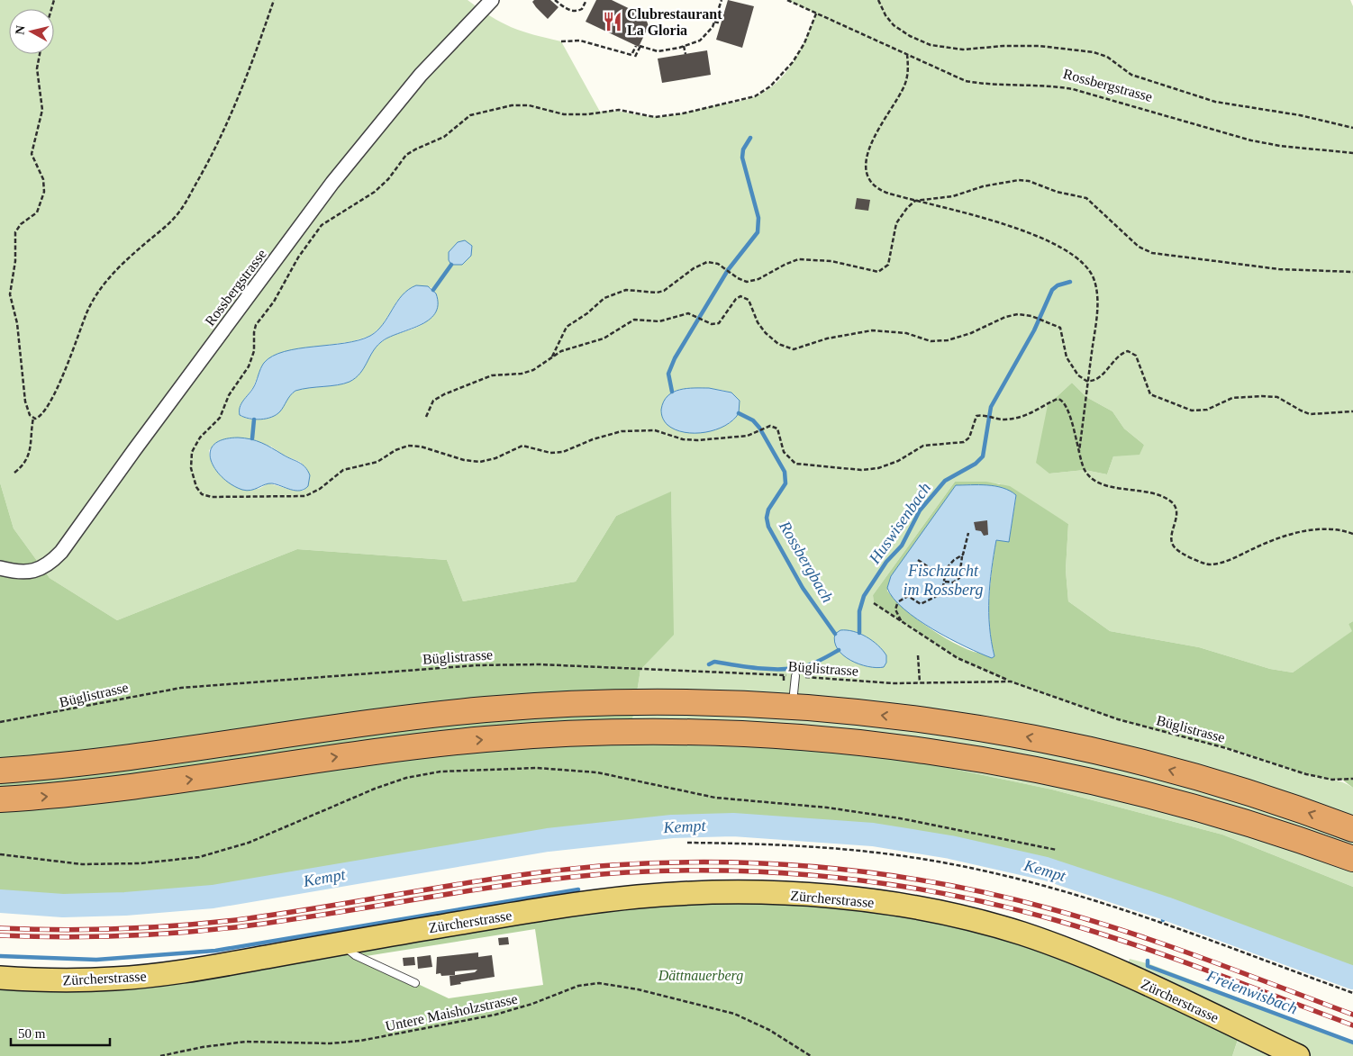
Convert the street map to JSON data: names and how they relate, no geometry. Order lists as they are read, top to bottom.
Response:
{
  "streets": {
    "main road": ["Zürcherstrasse"],
    "street": ["Rossbergstrasse"],
    "path": ["Büglistrasse", "Untere Maisholzstrasse"]
  },
  "water": [
    "Huswisenbach",
    "Rossbergbach",
    "Fischzucht im Rossberg",
    "Kempt",
    "Freienwisbach"
  ],
  "parks": ["Dättnauerberg"],
  "places": {
    "restaurant": ["Clubrestaurant La Gloria"]
  },
  "scale_bar": "50 m",
  "north": "left"
}
